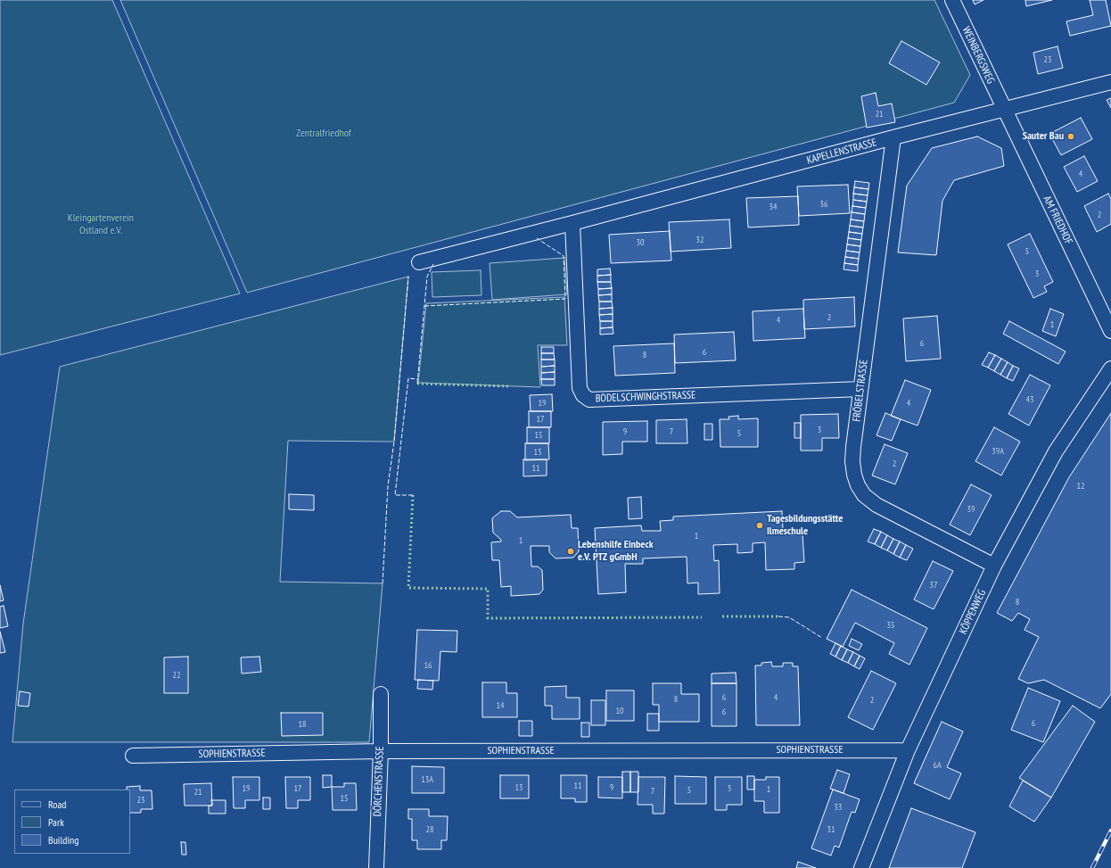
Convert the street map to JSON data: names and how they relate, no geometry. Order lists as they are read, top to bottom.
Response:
{
  "streets": {
    "street": [
      "WEINBERGSWEG",
      "KAPELLENSTRASSE",
      "AM FRIEDHOF",
      "FRÖBELSTRASSE",
      "BODELSCHWINGHSTRASSE",
      "KÖPPENWEG",
      "SOPHIENSTRASSE",
      "DÖRCHENSTRASSE"
    ]
  },
  "crossings": [
    ["WEINBERGSWEG", "KAPELLENSTRASSE"],
    ["WEINBERGSWEG", "AM FRIEDHOF"],
    ["KAPELLENSTRASSE", "AM FRIEDHOF"],
    ["KAPELLENSTRASSE", "FRÖBELSTRASSE"],
    ["KAPELLENSTRASSE", "BODELSCHWINGHSTRASSE"],
    ["FRÖBELSTRASSE", "BODELSCHWINGHSTRASSE"],
    ["FRÖBELSTRASSE", "KÖPPENWEG"],
    ["KÖPPENWEG", "SOPHIENSTRASSE"],
    ["SOPHIENSTRASSE", "DÖRCHENSTRASSE"]
  ],
  "parks": ["Zentralfriedhof", "Kleingartenverein Ostland e.V."],
  "places": ["Sauter Bau", "Tagesbildungsstätte Ilmeschule", "Lebenshilfe Einbeck e.V. PTZ gGmbH"],
  "house_numbers": [
    "23",
    "21",
    "4",
    "36",
    "34",
    "2",
    "32",
    "30",
    "5",
    "3",
    "2",
    "4",
    "1",
    "6",
    "6",
    "8",
    "43",
    "19",
    "4",
    "17",
    "3",
    "9",
    "7",
    "5",
    "15",
    "39A",
    "13",
    "2",
    "11",
    "12",
    "39",
    "1",
    "1",
    "37",
    "8",
    "35",
    "16",
    "22",
    "6",
    "4",
    "8",
    "2",
    "14",
    "10",
    "6",
    "6",
    "18",
    "6A",
    "13A",
    "11",
    "13",
    "9",
    "19",
    "17",
    "3",
    "1",
    "5",
    "7",
    "21",
    "15",
    "23",
    "33",
    "28",
    "31"
  ],
  "legend": ["Road", "Park", "Building"]
}
